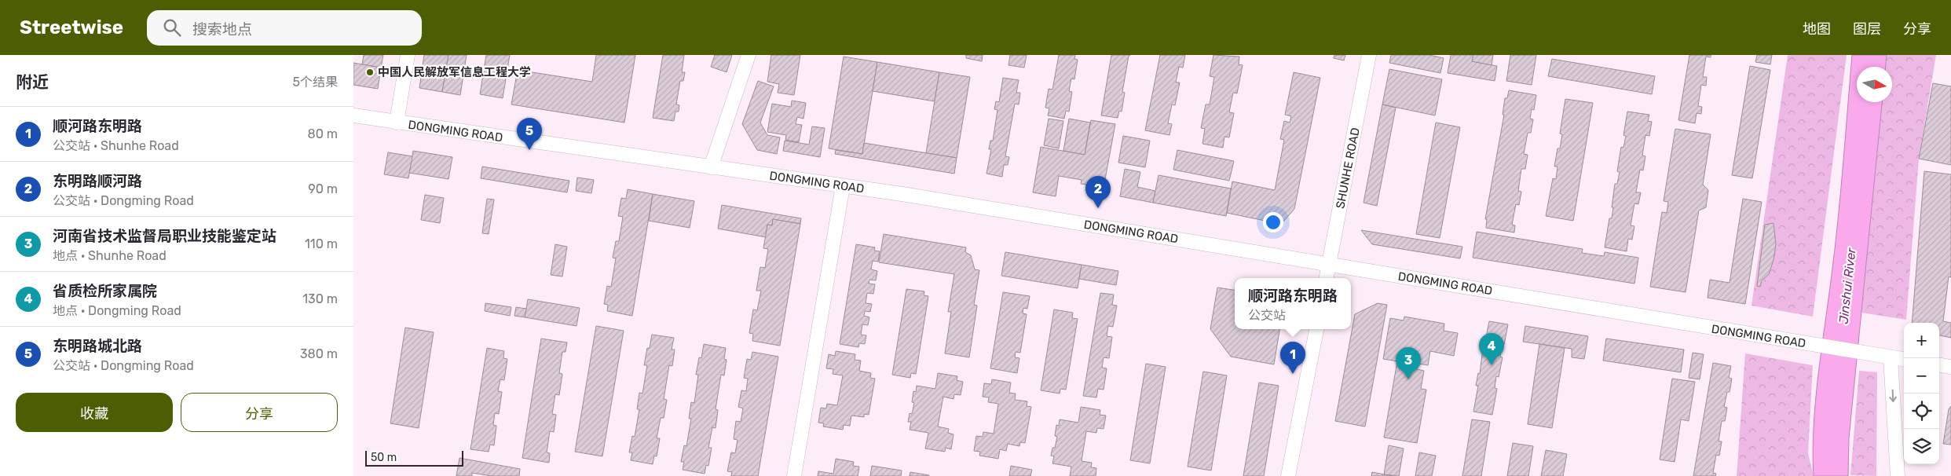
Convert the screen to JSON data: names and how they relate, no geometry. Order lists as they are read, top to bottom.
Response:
{
  "streets": {
    "street": ["DONGMING ROAD", "SHUNHE ROAD"]
  },
  "crossings": [
    ["DONGMING ROAD", "SHUNHE ROAD"]
  ],
  "water": ["Jinshui River"],
  "places": ["中国人民解放军信息工程大学"],
  "scale_bar": "50 m",
  "north": "right",
  "page": {
    "header": "Streetwise",
    "search": "搜索地点",
    "nav": ["地图", "图层", "分享"],
    "heading": ["附近", "5个结果"],
    "list": [
      {
        "mark": "1",
        "name": "顺河路东明路",
        "note": "公交站 · Shunhe Road",
        "value": "80 m"
      },
      {
        "mark": "2",
        "name": "东明路顺河路",
        "note": "公交站 · Dongming Road",
        "value": "90 m"
      },
      {
        "mark": "3",
        "name": "河南省技术监督局职业技能鉴定站",
        "note": "地点 · Shunhe Road",
        "value": "110 m"
      },
      {
        "mark": "4",
        "name": "省质检所家属院",
        "note": "地点 · Dongming Road",
        "value": "130 m"
      },
      {
        "mark": "5",
        "name": "东明路城北路",
        "note": "公交站 · Dongming Road",
        "value": "380 m"
      }
    ],
    "pins": [
      "5",
      "2",
      "4",
      "1",
      "3"
    ],
    "popup": ["顺河路东明路", "公交站"],
    "map_buttons": ["+", "−"],
    "buttons": ["收藏", "分享"],
    "scale": "50 m"
  }
}
